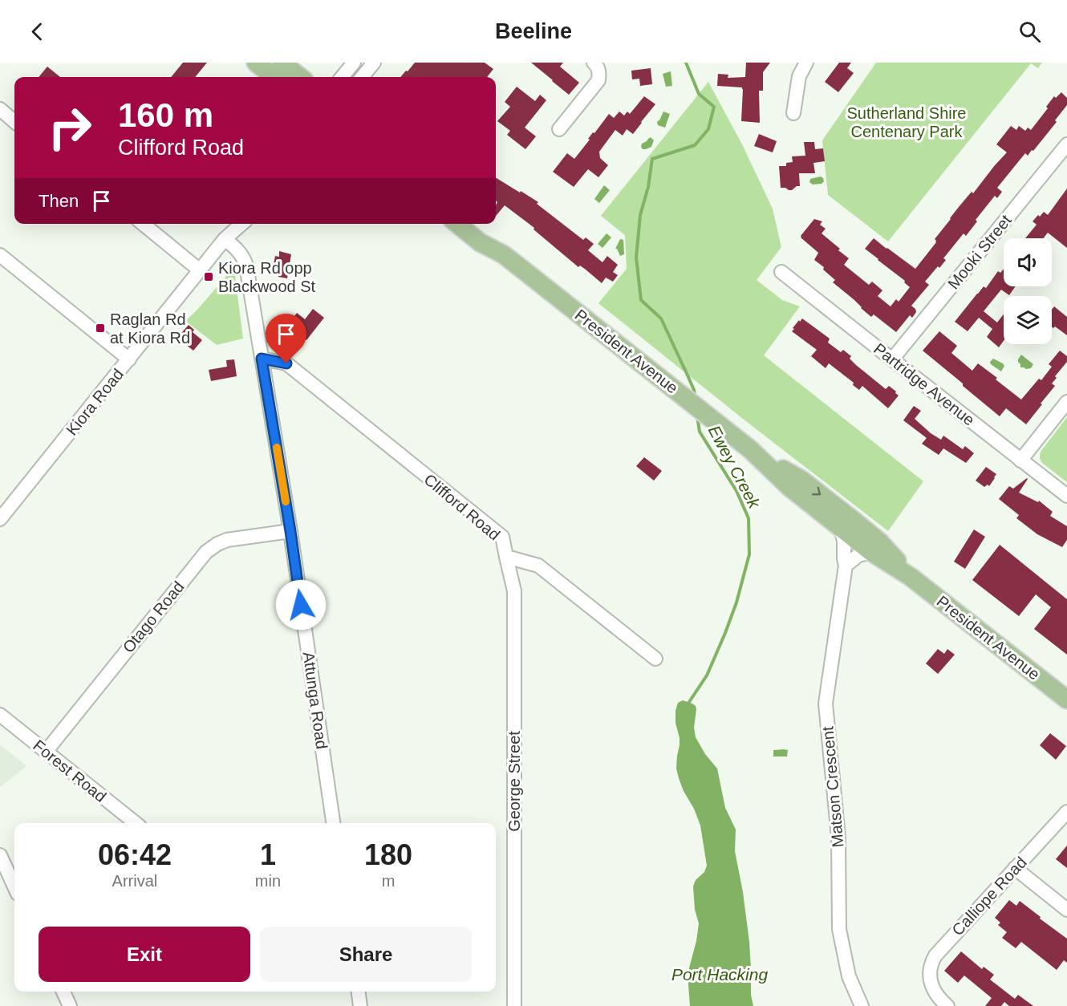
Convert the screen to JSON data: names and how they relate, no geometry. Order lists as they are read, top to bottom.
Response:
{
  "streets": {
    "main road": ["President Avenue"],
    "street": [
      "Mooki Street",
      "Partridge Avenue",
      "Kiora Road",
      "Clifford Road",
      "Otago Road",
      "Attunga Road",
      "Forest Road",
      "George Street",
      "Matson Crescent",
      "Calliope Road"
    ]
  },
  "crossings": [
    ["Mooki Street", "Partridge Avenue"],
    ["President Avenue", "Matson Crescent"],
    ["Kiora Road", "Attunga Road"],
    ["Clifford Road", "Attunga Road"],
    ["Clifford Road", "George Street"],
    ["Otago Road", "Attunga Road"],
    ["Otago Road", "Forest Road"]
  ],
  "water": ["Ewey Creek", "Port Hacking"],
  "parks": ["Sutherland Shire Centenary Park"],
  "places": {
    "transit": ["Kiora Rd opp Blackwood St", "Raglan Rd at Kiora Rd"]
  },
  "page": {
    "header": "Beeline",
    "turn": ["160 m", "Clifford Road"],
    "then": "Then",
    "eta": [
      "06:42",
      "Arrival",
      "1",
      "min",
      "180",
      "m"
    ],
    "buttons": ["Exit", "Share"]
  }
}
